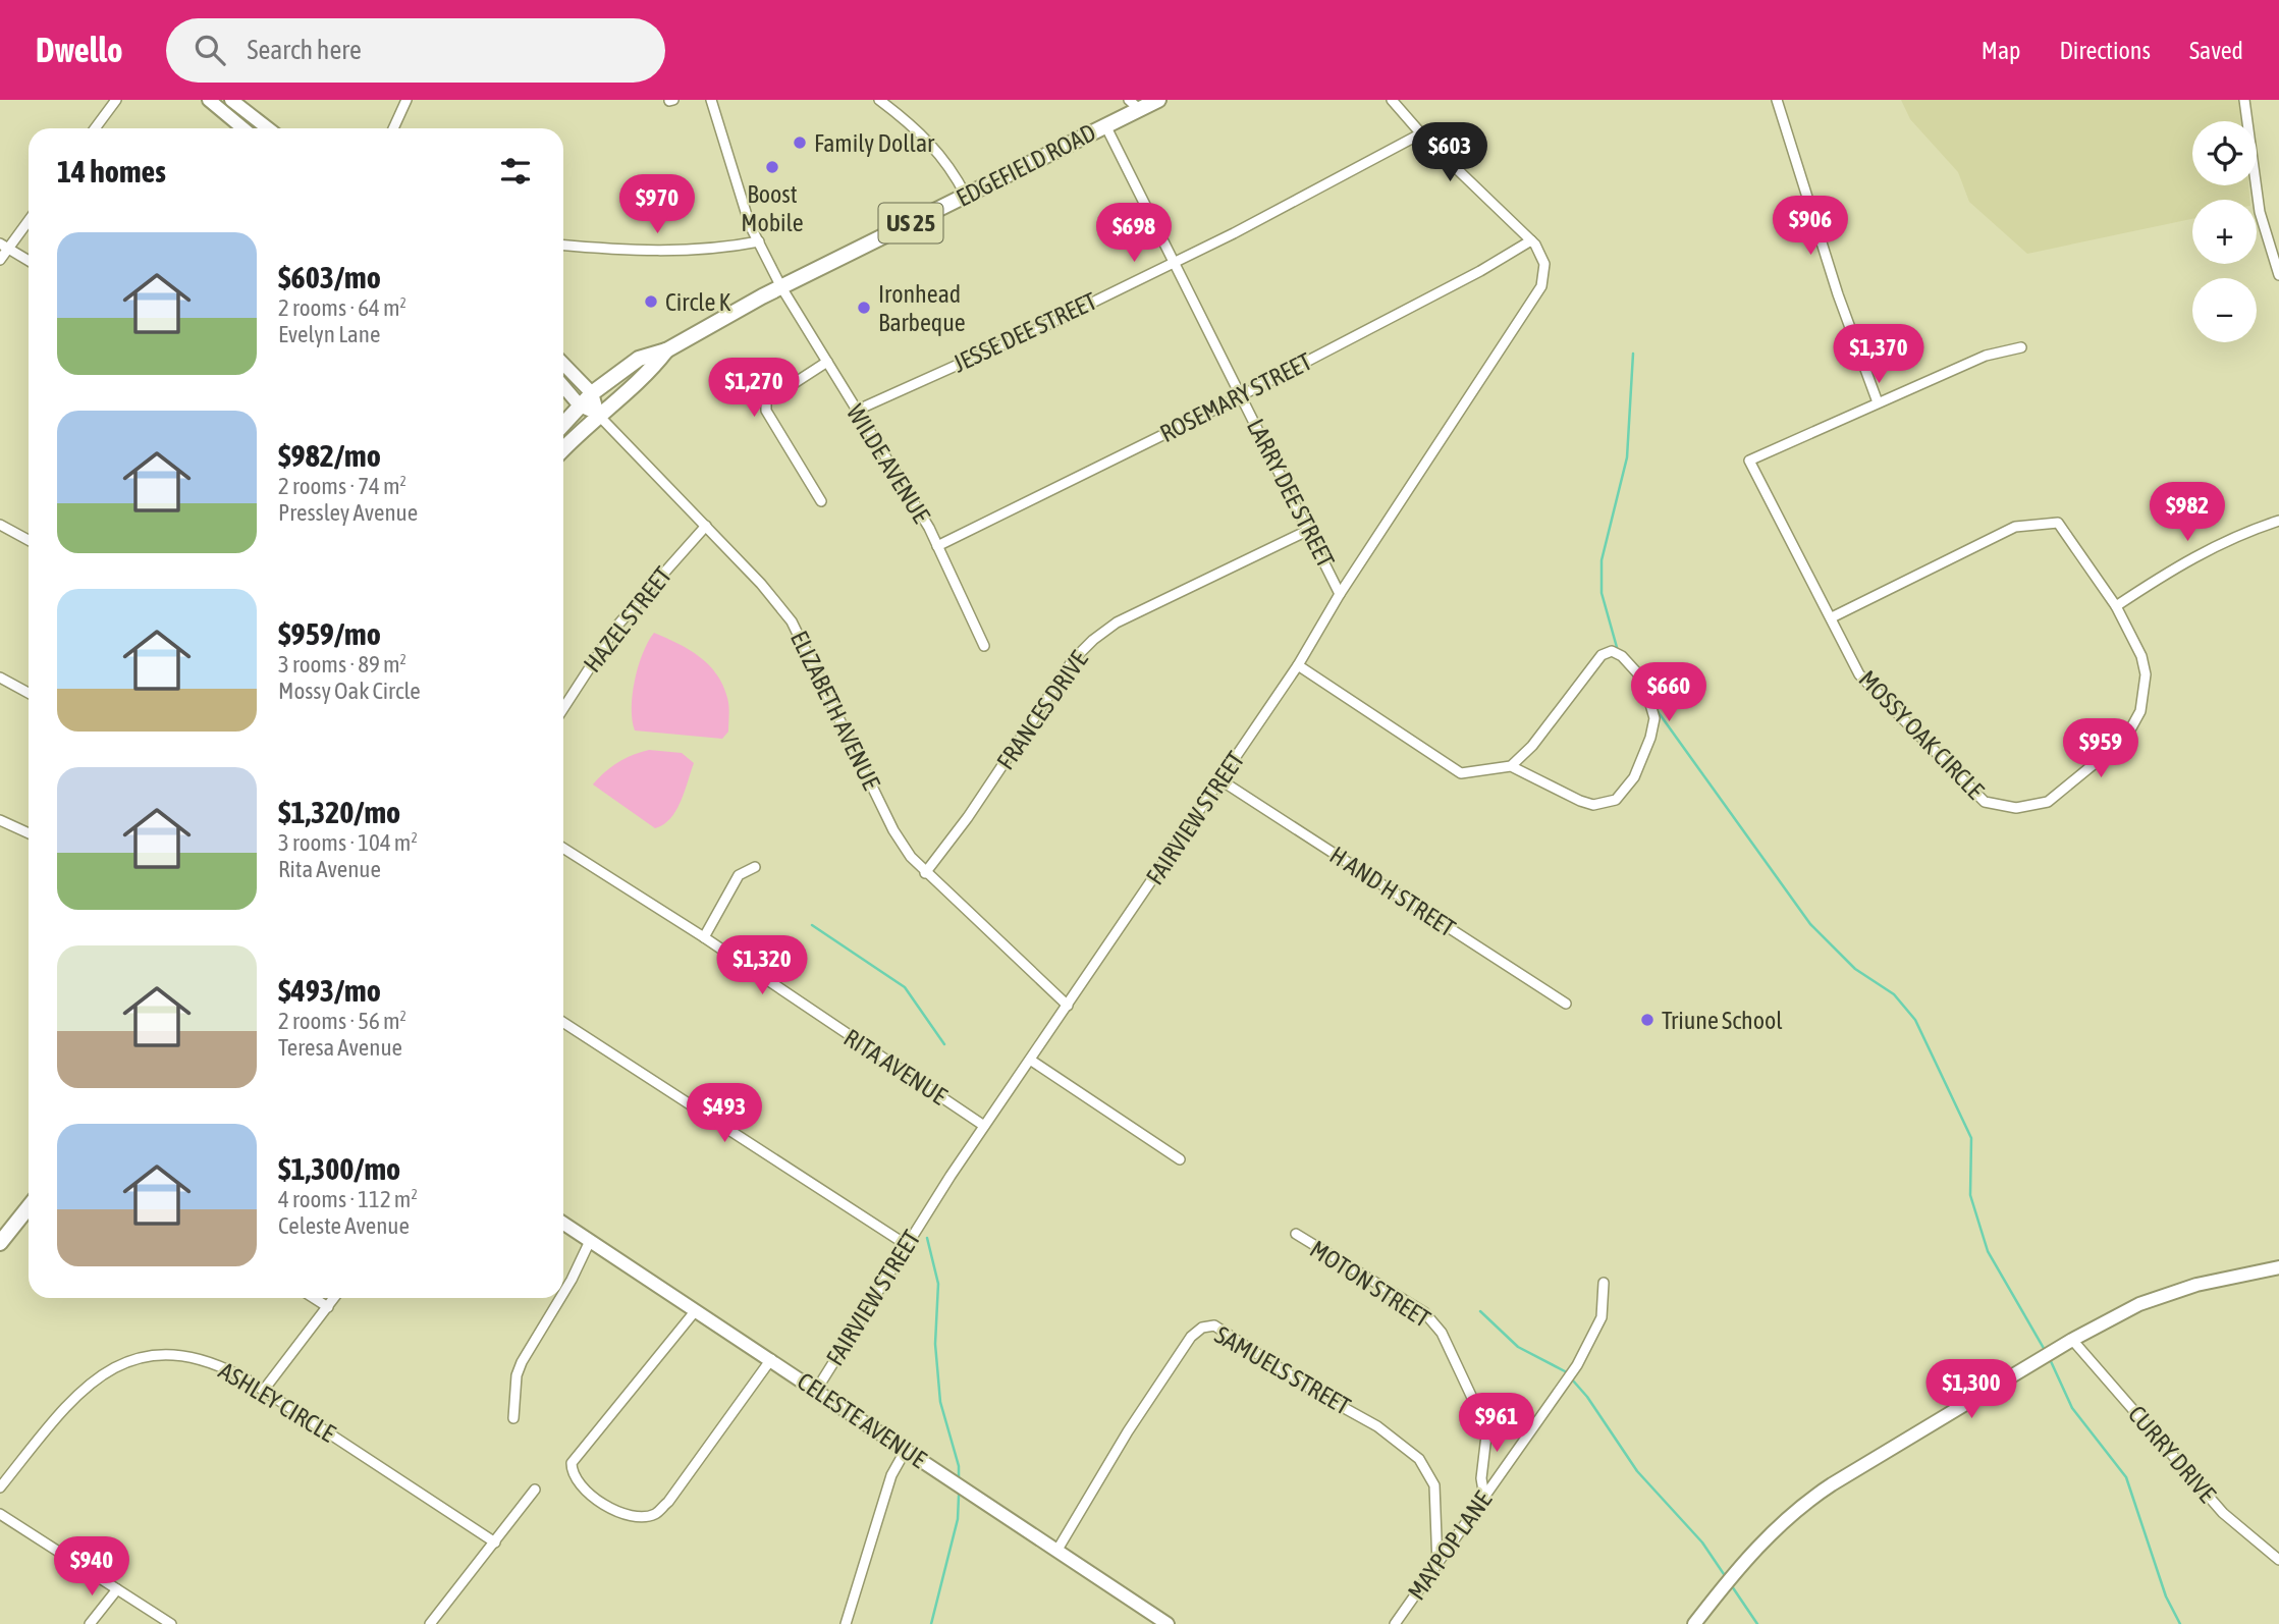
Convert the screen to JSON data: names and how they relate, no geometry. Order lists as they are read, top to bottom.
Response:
{
  "streets": {
    "main road": ["EDGEFIELD ROAD", "US 25"],
    "street": [
      "JESSE DEE STREET",
      "ROSEMARY STREET",
      "WILDE AVENUE",
      "LARRY DEE STREET",
      "HAZEL STREET",
      "ELIZABETH AVENUE",
      "FRANCES DRIVE",
      "MOSSY OAK CIRCLE",
      "FAIRVIEW STREET",
      "H AND H STREET",
      "RITA AVENUE",
      "MOTON STREET",
      "SAMUELS STREET",
      "ASHLEY CIRCLE",
      "CELESTE AVENUE",
      "CURRY DRIVE",
      "MAYPOP LANE"
    ]
  },
  "crossings": [
    ["EDGEFIELD ROAD", "WILDE AVENUE"],
    ["EDGEFIELD ROAD", "LARRY DEE STREET"],
    ["EDGEFIELD ROAD", "ELIZABETH AVENUE"],
    ["JESSE DEE STREET", "WILDE AVENUE"],
    ["JESSE DEE STREET", "LARRY DEE STREET"],
    ["ROSEMARY STREET", "WILDE AVENUE"],
    ["ROSEMARY STREET", "LARRY DEE STREET"],
    ["ROSEMARY STREET", "FAIRVIEW STREET"],
    ["LARRY DEE STREET", "FRANCES DRIVE"],
    ["LARRY DEE STREET", "FAIRVIEW STREET"],
    ["HAZEL STREET", "ELIZABETH AVENUE"],
    ["ELIZABETH AVENUE", "FRANCES DRIVE"],
    ["ELIZABETH AVENUE", "FAIRVIEW STREET"],
    ["FAIRVIEW STREET", "H AND H STREET"],
    ["FAIRVIEW STREET", "RITA AVENUE"],
    ["FAIRVIEW STREET", "CELESTE AVENUE"],
    ["MOTON STREET", "MAYPOP LANE"],
    ["SAMUELS STREET", "CELESTE AVENUE"],
    ["SAMUELS STREET", "MAYPOP LANE"]
  ],
  "places": [
    "Family Dollar",
    "Boost Mobile",
    "Circle K",
    "Ironhead Barbeque",
    "Triune School"
  ],
  "page": {
    "header": "Dwello",
    "search": "Search here",
    "nav": ["Map", "Directions", "Saved"],
    "map_buttons": ["+", "−"],
    "price": [
      "$603",
      "$970",
      "$906",
      "$698",
      "$1,370",
      "$1,270",
      "$982",
      "$660",
      "$959",
      "$1,320",
      "$493",
      "$1,300",
      "$961",
      "$940"
    ],
    "heading": "14 homes",
    "list": [
      {
        "name": "$603/mo",
        "note": "2 rooms · 64 m² · Evelyn Lane"
      },
      {
        "name": "$982/mo",
        "note": "2 rooms · 74 m² · Pressley Avenue"
      },
      {
        "name": "$959/mo",
        "note": "3 rooms · 89 m² · Mossy Oak Circle"
      },
      {
        "name": "$1,320/mo",
        "note": "3 rooms · 104 m² · Rita Avenue"
      },
      {
        "name": "$493/mo",
        "note": "2 rooms · 56 m² · Teresa Avenue"
      },
      {
        "name": "$1,300/mo",
        "note": "4 rooms · 112 m² · Celeste Avenue"
      }
    ]
  }
}
